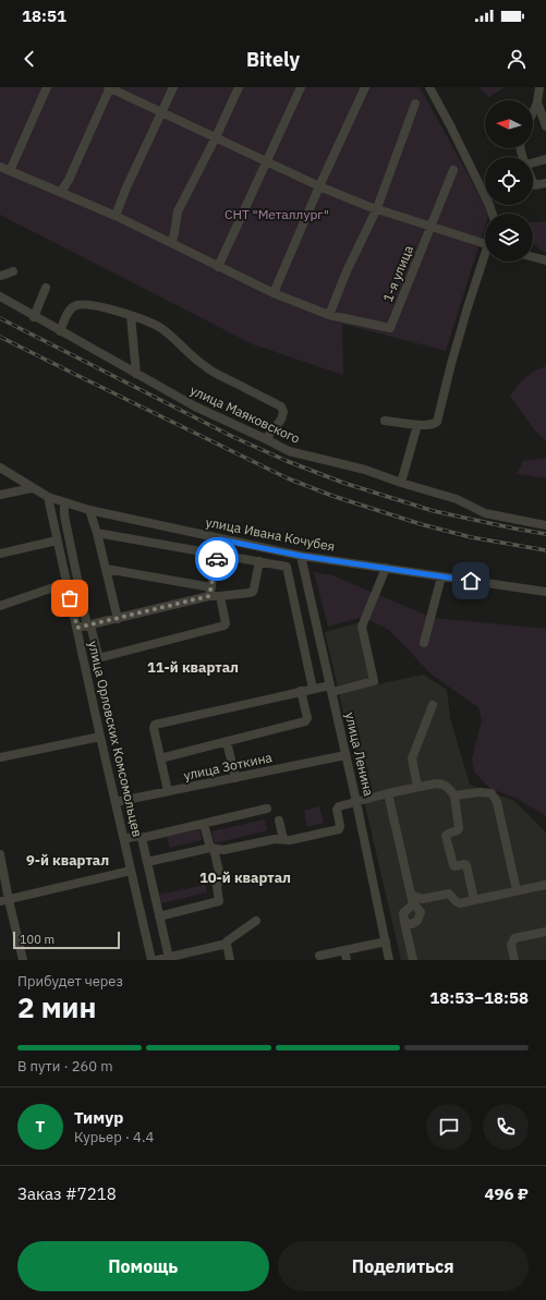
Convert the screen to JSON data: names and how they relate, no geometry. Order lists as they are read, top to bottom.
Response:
{
  "streets": {
    "street": [
      "1-я улица",
      "улица Маяковского",
      "улица Ивана Кочубея",
      "улица Орловских Комсомольцев",
      "улица Ленина",
      "улица Зоткина"
    ]
  },
  "crossings": [
    ["улица Ивана Кочубея", "улица Орловских Комсомольцев"],
    ["улица Ивана Кочубея", "улица Ленина"],
    ["улица Орловских Комсомольцев", "улица Зоткина"],
    ["улица Ленина", "улица Зоткина"]
  ],
  "districts": ["11-й квартал", "9-й квартал", "10-й квартал"],
  "parks": ["СНТ \"Металлург\""],
  "scale_bar": "100 m",
  "north": "left",
  "page": {
    "status": "18:51",
    "header": "Bitely",
    "scale": "100 m",
    "heading": ["2 мин", "Прибудет через", "18:53–18:58"],
    "panel": [
      "Тимур",
      "Курьер · 4.4",
      "Заказ #7218",
      "496 ₽"
    ],
    "bar": "В пути · 260 m",
    "round": "Т",
    "buttons": ["Помощь", "Поделиться"]
  }
}
